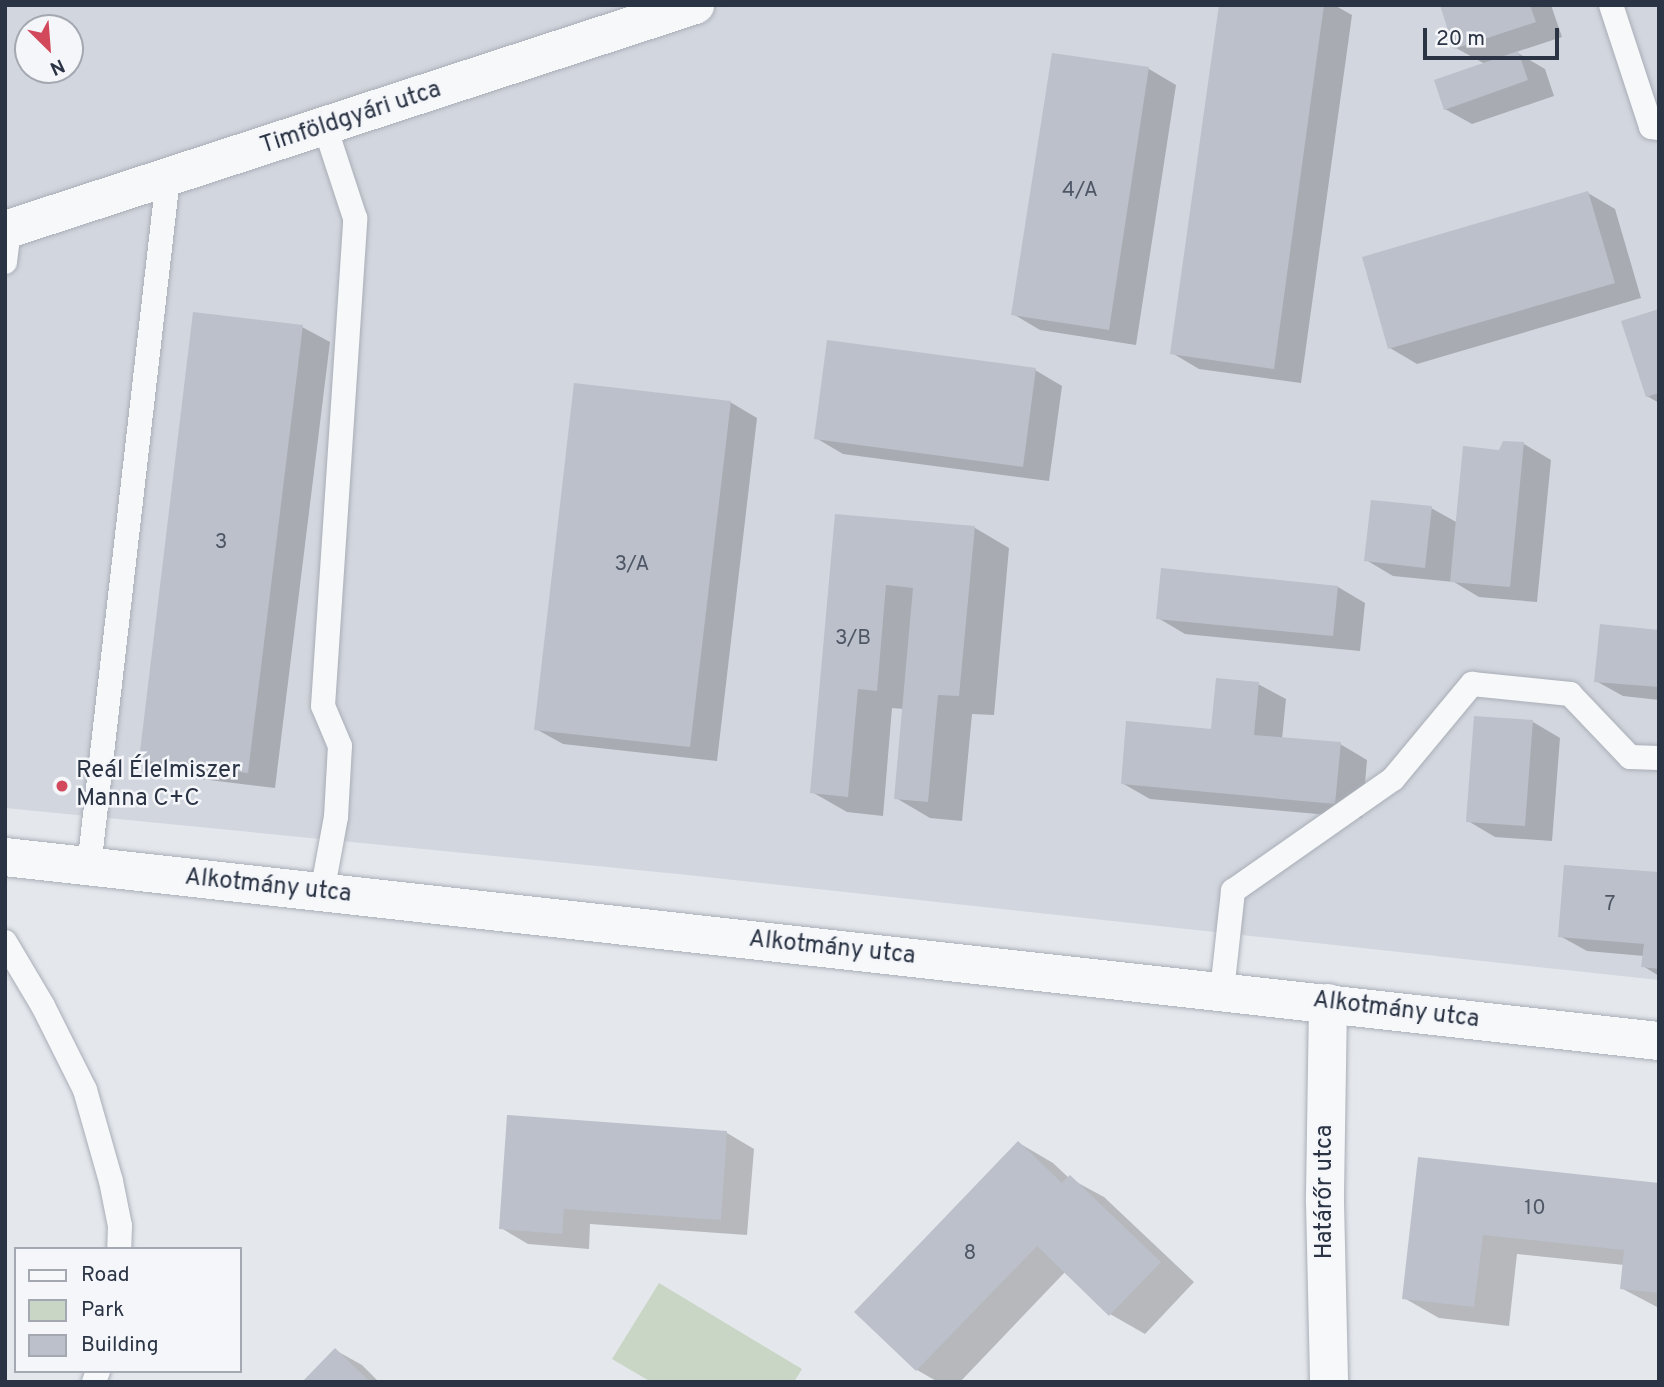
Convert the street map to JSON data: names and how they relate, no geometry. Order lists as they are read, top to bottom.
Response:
{
  "streets": {
    "street": ["Timföldgyári utca", "Alkotmány utca", "Határőr utca"]
  },
  "crossings": [
    ["Alkotmány utca", "Határőr utca"]
  ],
  "places": ["Reál Élelmiszer Manna C+C"],
  "house_numbers": [
    "4/A",
    "3",
    "3/A",
    "3/B",
    "7",
    "10",
    "8"
  ],
  "legend": ["Road", "Park", "Building"],
  "scale_bar": "20 m",
  "north": "bottom right"
}
